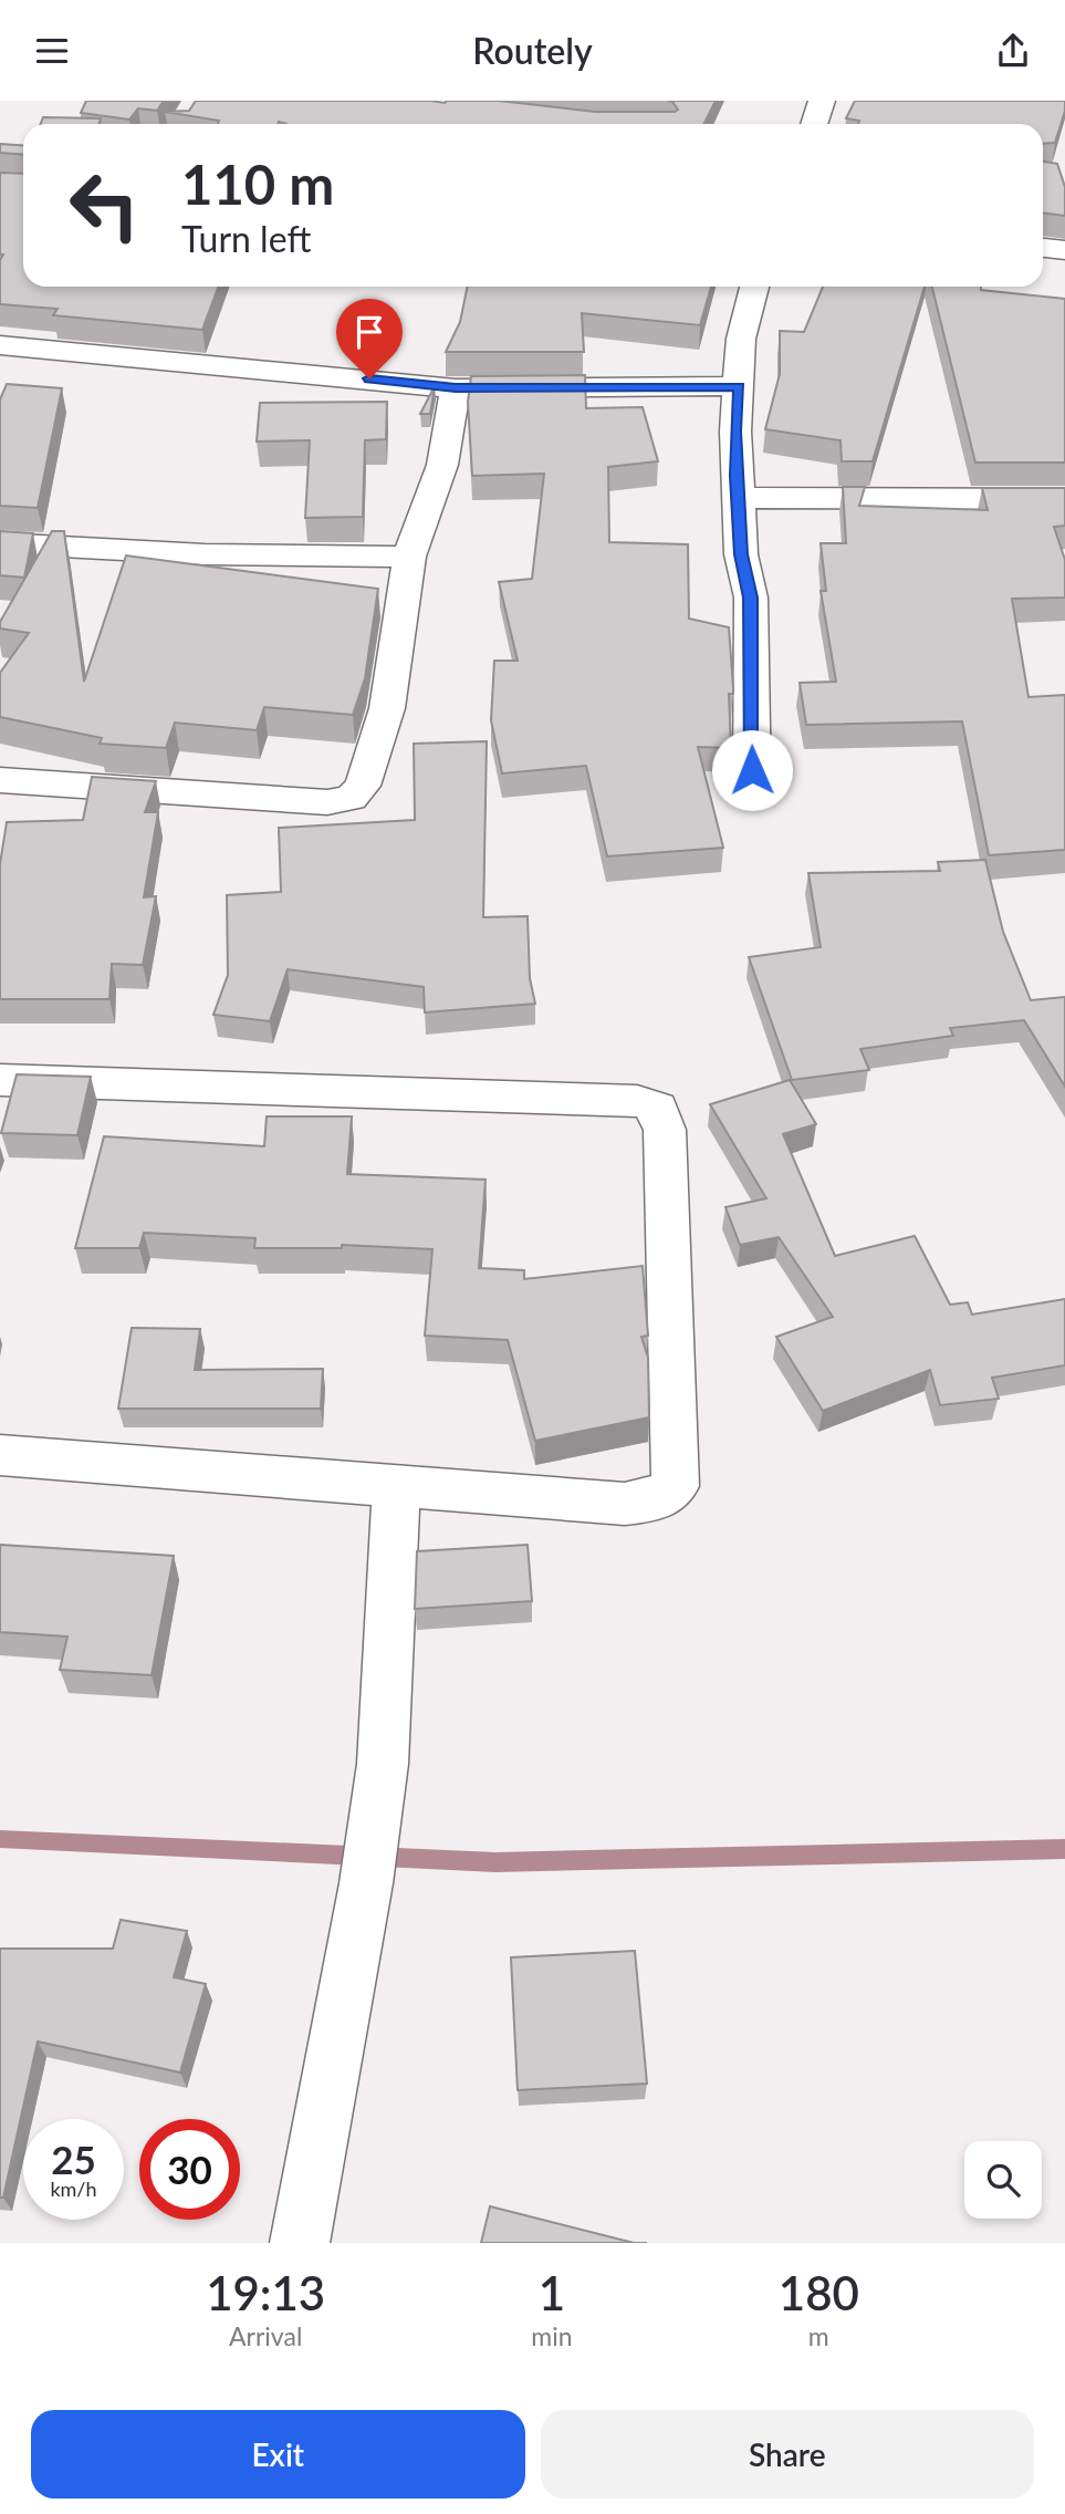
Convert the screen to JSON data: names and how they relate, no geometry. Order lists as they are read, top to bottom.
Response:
{
  "page": {
    "header": "Routely",
    "turn": ["110 m", "Turn left"],
    "speed": "25 km/h",
    "limit": "30",
    "eta": [
      "19:13",
      "Arrival",
      "1",
      "min",
      "180",
      "m"
    ],
    "buttons": ["Exit", "Share"]
  }
}
